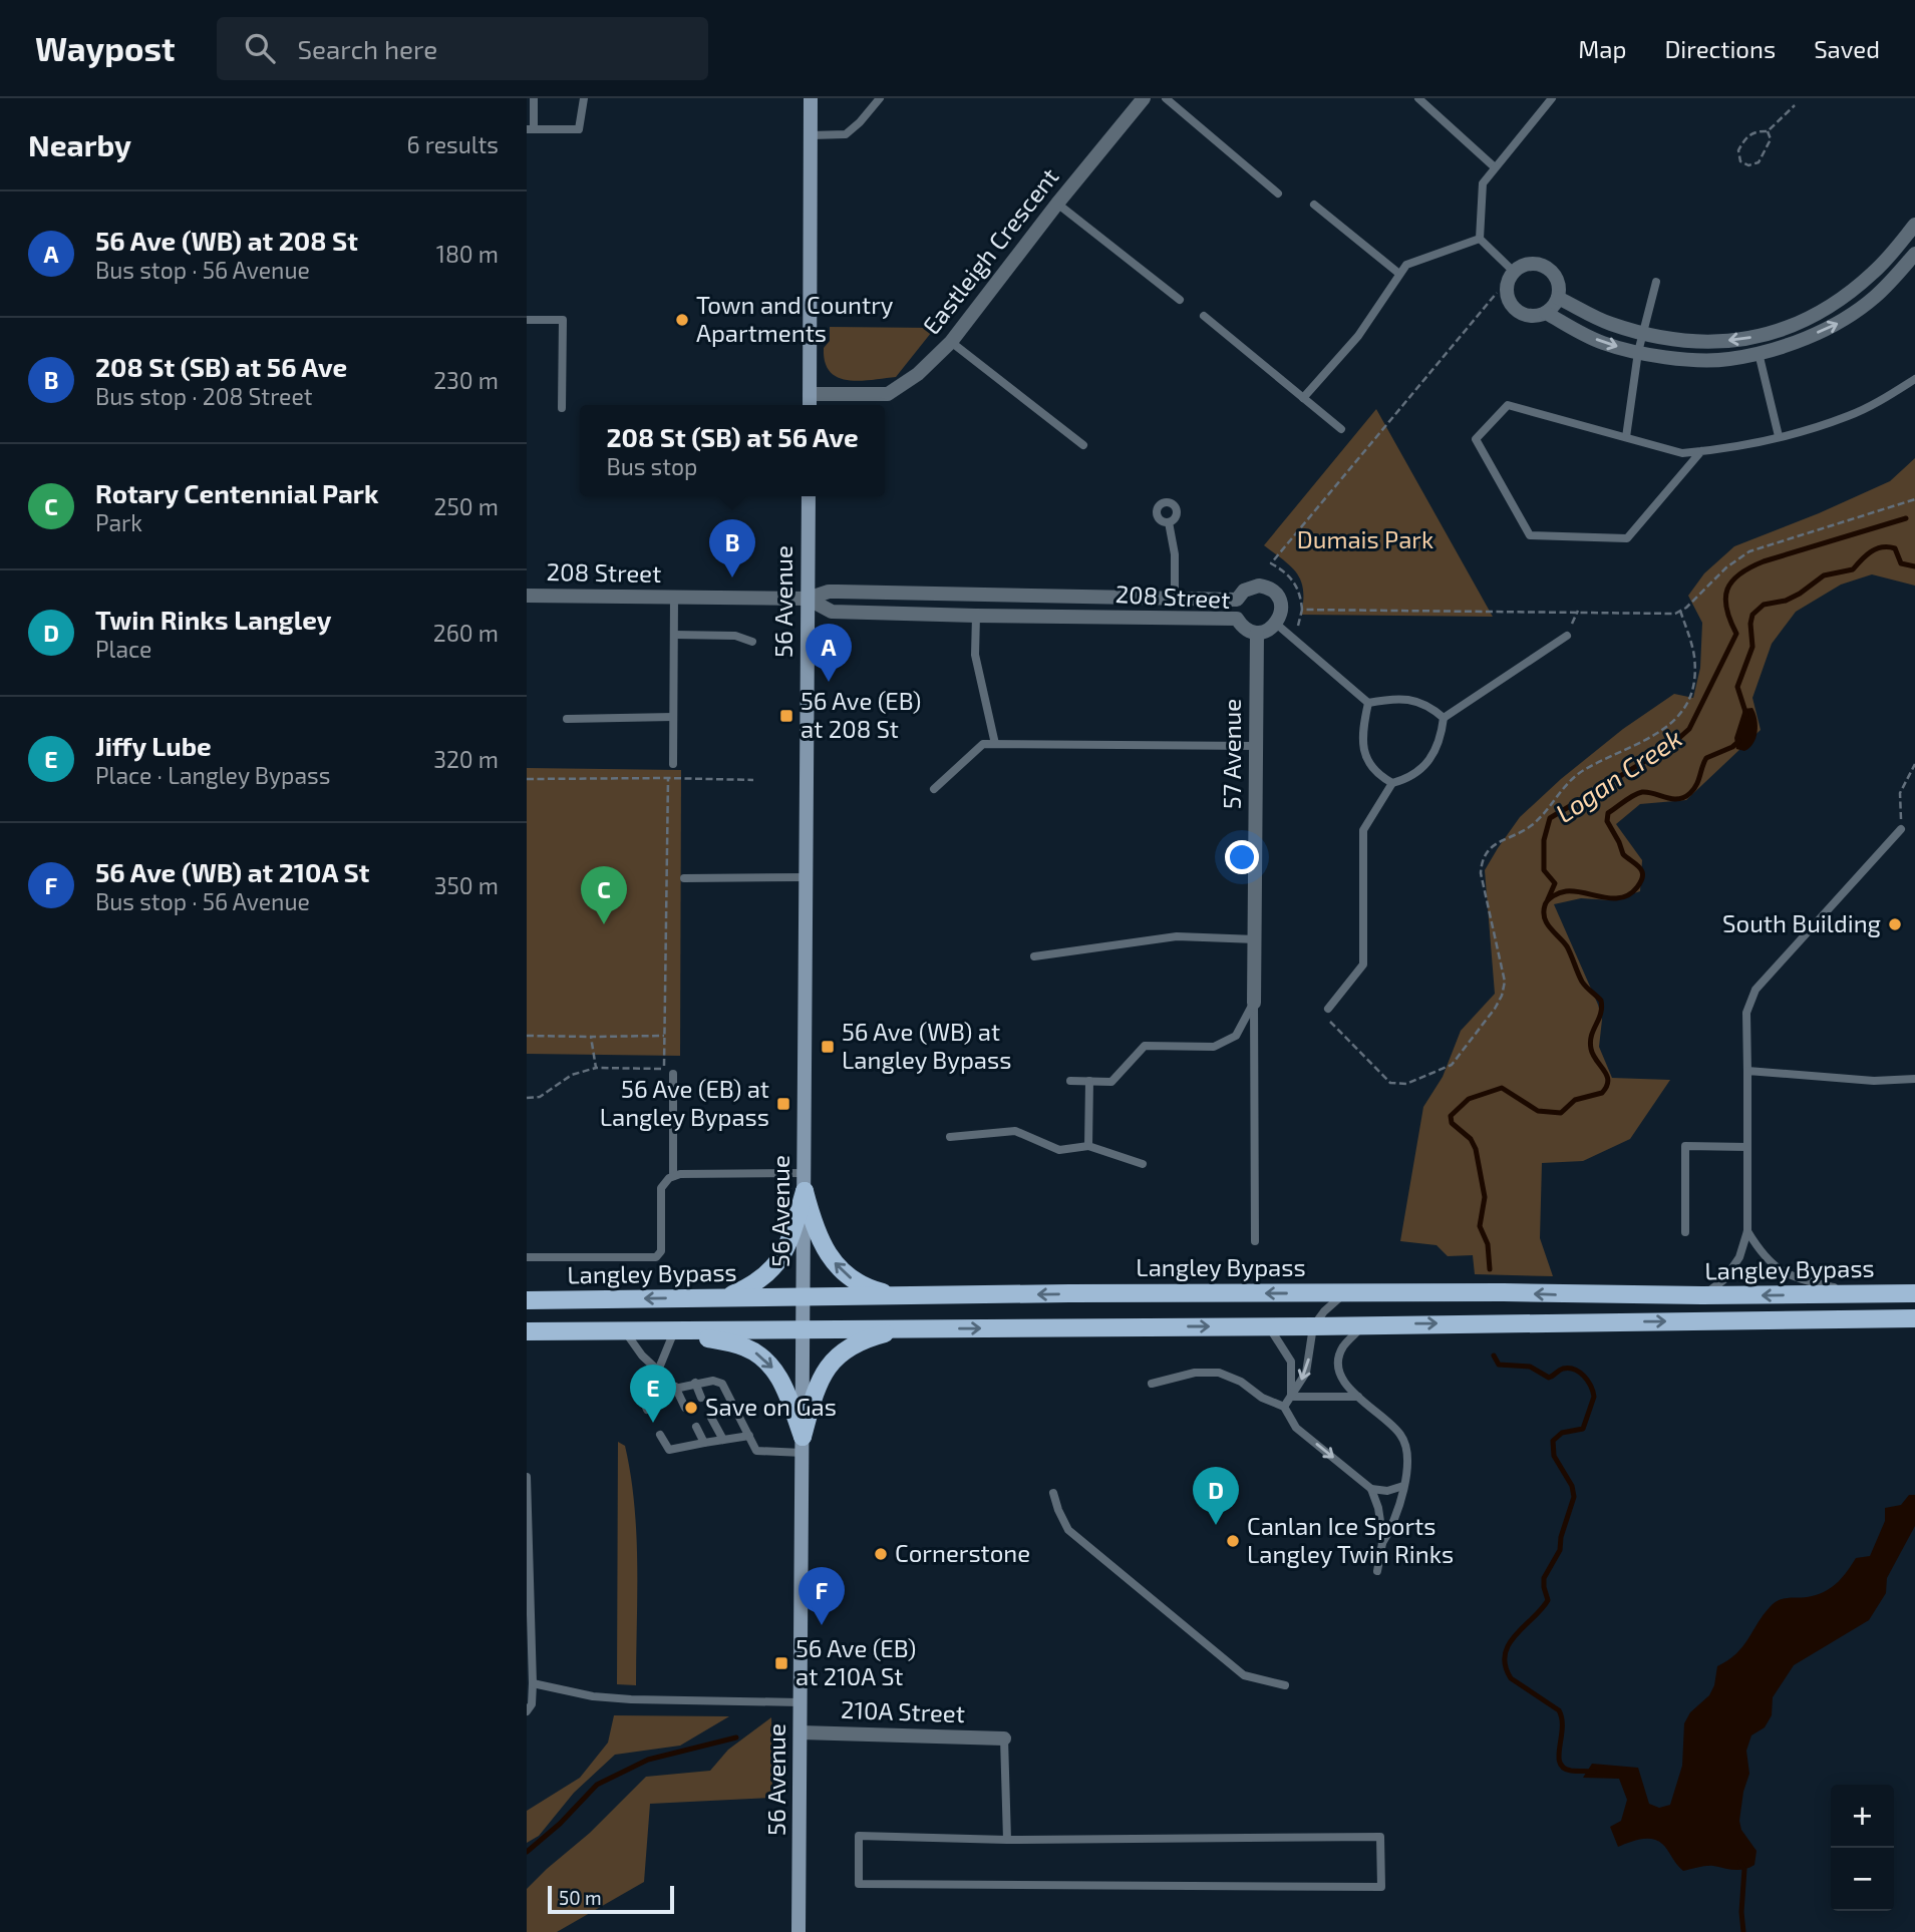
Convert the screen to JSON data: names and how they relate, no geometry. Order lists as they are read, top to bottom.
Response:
{
  "streets": {
    "main road": ["56 Avenue", "Langley Bypass"],
    "street": [
      "Eastleigh Crescent",
      "208 Street",
      "57 Avenue",
      "210A Street"
    ]
  },
  "crossings": [
    ["208 Street", "56 Avenue"],
    ["208 Street", "57 Avenue"],
    ["56 Avenue", "Langley Bypass"],
    ["56 Avenue", "210A Street"]
  ],
  "water": ["Logan Creek"],
  "parks": ["Dumais Park"],
  "places": {
    "other": [
      "Town and Country Apartments",
      "South Building",
      "Save on Gas",
      "Canlan Ice Sports Langley Twin Rinks",
      "Cornerstone"
    ],
    "transit": [
      "56 Ave (EB) at 208 St",
      "56 Ave (WB) at Langley Bypass",
      "56 Ave (EB) at Langley Bypass",
      "56 Ave (EB) at 210A St"
    ]
  },
  "scale_bar": "50 m",
  "page": {
    "header": "Waypost",
    "search": "Search here",
    "nav": ["Map", "Directions", "Saved"],
    "heading": ["Nearby", "6 results"],
    "list": [
      {
        "mark": "A",
        "name": "56 Ave (WB) at 208 St",
        "note": "Bus stop · 56 Avenue",
        "value": "180 m"
      },
      {
        "mark": "B",
        "name": "208 St (SB) at 56 Ave",
        "note": "Bus stop · 208 Street",
        "value": "230 m"
      },
      {
        "mark": "C",
        "name": "Rotary Centennial Park",
        "note": "Park",
        "value": "250 m"
      },
      {
        "mark": "D",
        "name": "Twin Rinks Langley",
        "note": "Place",
        "value": "260 m"
      },
      {
        "mark": "E",
        "name": "Jiffy Lube",
        "note": "Place · Langley Bypass",
        "value": "320 m"
      },
      {
        "mark": "F",
        "name": "56 Ave (WB) at 210A St",
        "note": "Bus stop · 56 Avenue",
        "value": "350 m"
      }
    ],
    "popup": ["208 St (SB) at 56 Ave", "Bus stop"],
    "pins": [
      "B",
      "A",
      "C",
      "E",
      "D",
      "F"
    ],
    "map_buttons": ["+", "−"],
    "scale": "50 m"
  }
}
